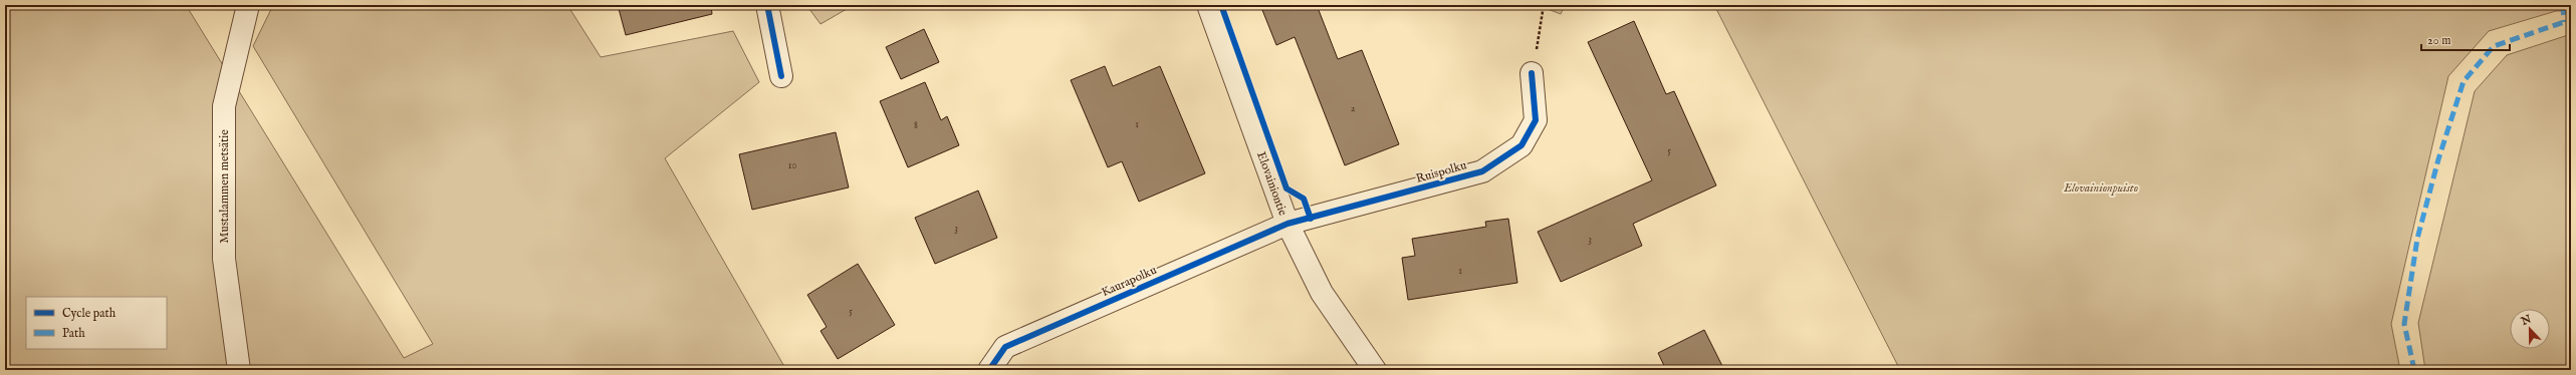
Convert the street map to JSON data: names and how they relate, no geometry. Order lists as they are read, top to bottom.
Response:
{
  "streets": {
    "street": [
      "Ruispolku",
      "Elovainiontie",
      "Mustalammen metsätie",
      "Kaurapolku"
    ]
  },
  "crossings": [
    ["Ruispolku", "Elovainiontie"],
    ["Ruispolku", "Kaurapolku"],
    ["Elovainiontie", "Kaurapolku"]
  ],
  "parks": ["Elovainionpuisto"],
  "house_numbers": [
    "2",
    "1",
    "8",
    "5",
    "10",
    "3",
    "3",
    "1",
    "5"
  ],
  "legend": ["Cycle path", "Path"],
  "scale_bar": "20 m",
  "north": "top"
}
